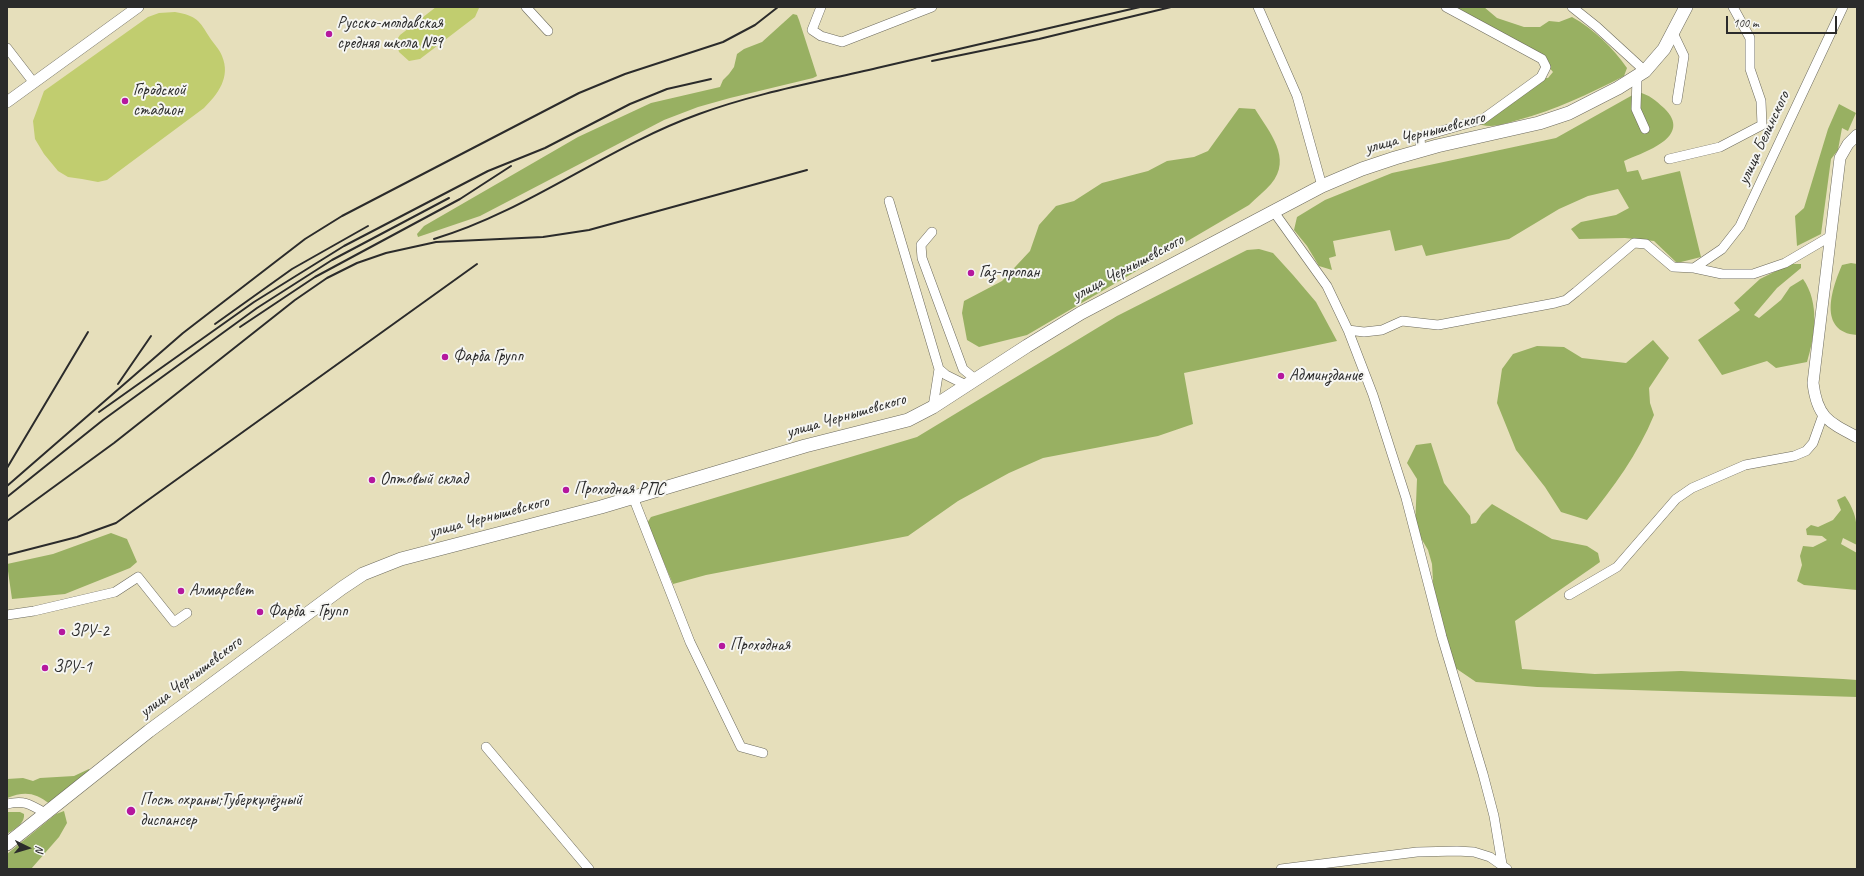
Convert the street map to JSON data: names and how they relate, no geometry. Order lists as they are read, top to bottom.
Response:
{
  "streets": {
    "main road": ["улица Чернышевского"],
    "street": ["улица Белинского"]
  },
  "places": [
    "Русско-молдавская средняя школа №9",
    "Городской стадион",
    "Газ-пропан",
    "Фарба Групп",
    "Админздание",
    "Оптовый склад",
    "Проходная РПС",
    "Алмарсвет",
    "Фарба - Групп",
    "ЗРУ-2",
    "Проходная",
    "ЗРУ-1",
    "Пост охраны;Туберкулёзный диспансер"
  ],
  "scale_bar": "100 m",
  "north": "right"
}
